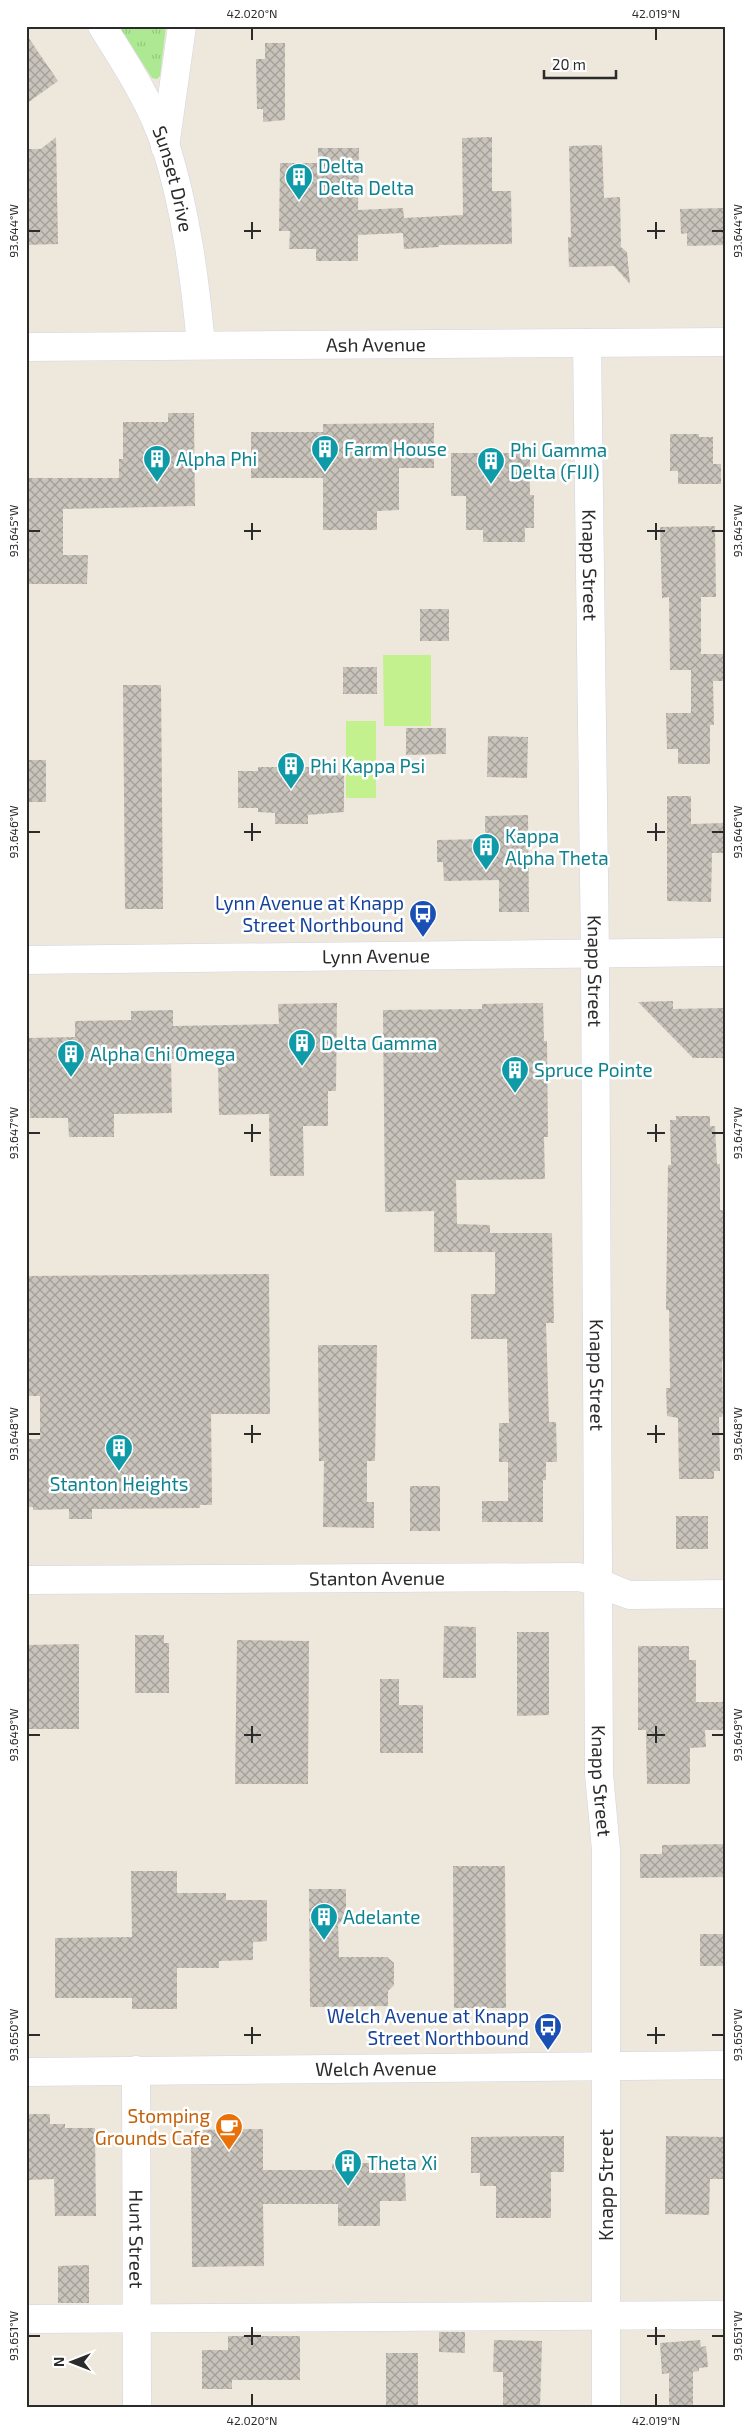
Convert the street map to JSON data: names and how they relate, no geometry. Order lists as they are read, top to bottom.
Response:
{
  "streets": {
    "street": [
      "Sunset Drive",
      "Ash Avenue",
      "Knapp Street",
      "Lynn Avenue",
      "Stanton Avenue",
      "Welch Avenue",
      "Hunt Street"
    ]
  },
  "crossings": [
    ["Sunset Drive", "Ash Avenue"],
    ["Ash Avenue", "Knapp Street"],
    ["Knapp Street", "Lynn Avenue"],
    ["Knapp Street", "Stanton Avenue"],
    ["Knapp Street", "Welch Avenue"],
    ["Welch Avenue", "Hunt Street"]
  ],
  "places": {
    "building": [
      "Delta Delta Delta",
      "Farm House",
      "Alpha Phi",
      "Phi Gamma Delta (FIJI)",
      "Phi Kappa Psi",
      "Kappa Alpha Theta",
      "Delta Gamma",
      "Alpha Chi Omega",
      "Spruce Pointe",
      "Stanton Heights",
      "Adelante",
      "Theta Xi"
    ],
    "bus stop": ["Lynn Avenue at Knapp Street Northbound", "Welch Avenue at Knapp Street Northbound"],
    "cafe": ["Stomping Grounds Cafe"]
  },
  "scale_bar": "20 m",
  "north": "left",
  "coordinates": [
    "42.020°N",
    "42.019°N",
    "93.644°W",
    "93.645°W",
    "93.646°W",
    "93.647°W",
    "93.648°W",
    "93.649°W",
    "93.650°W",
    "93.651°W"
  ]
}
